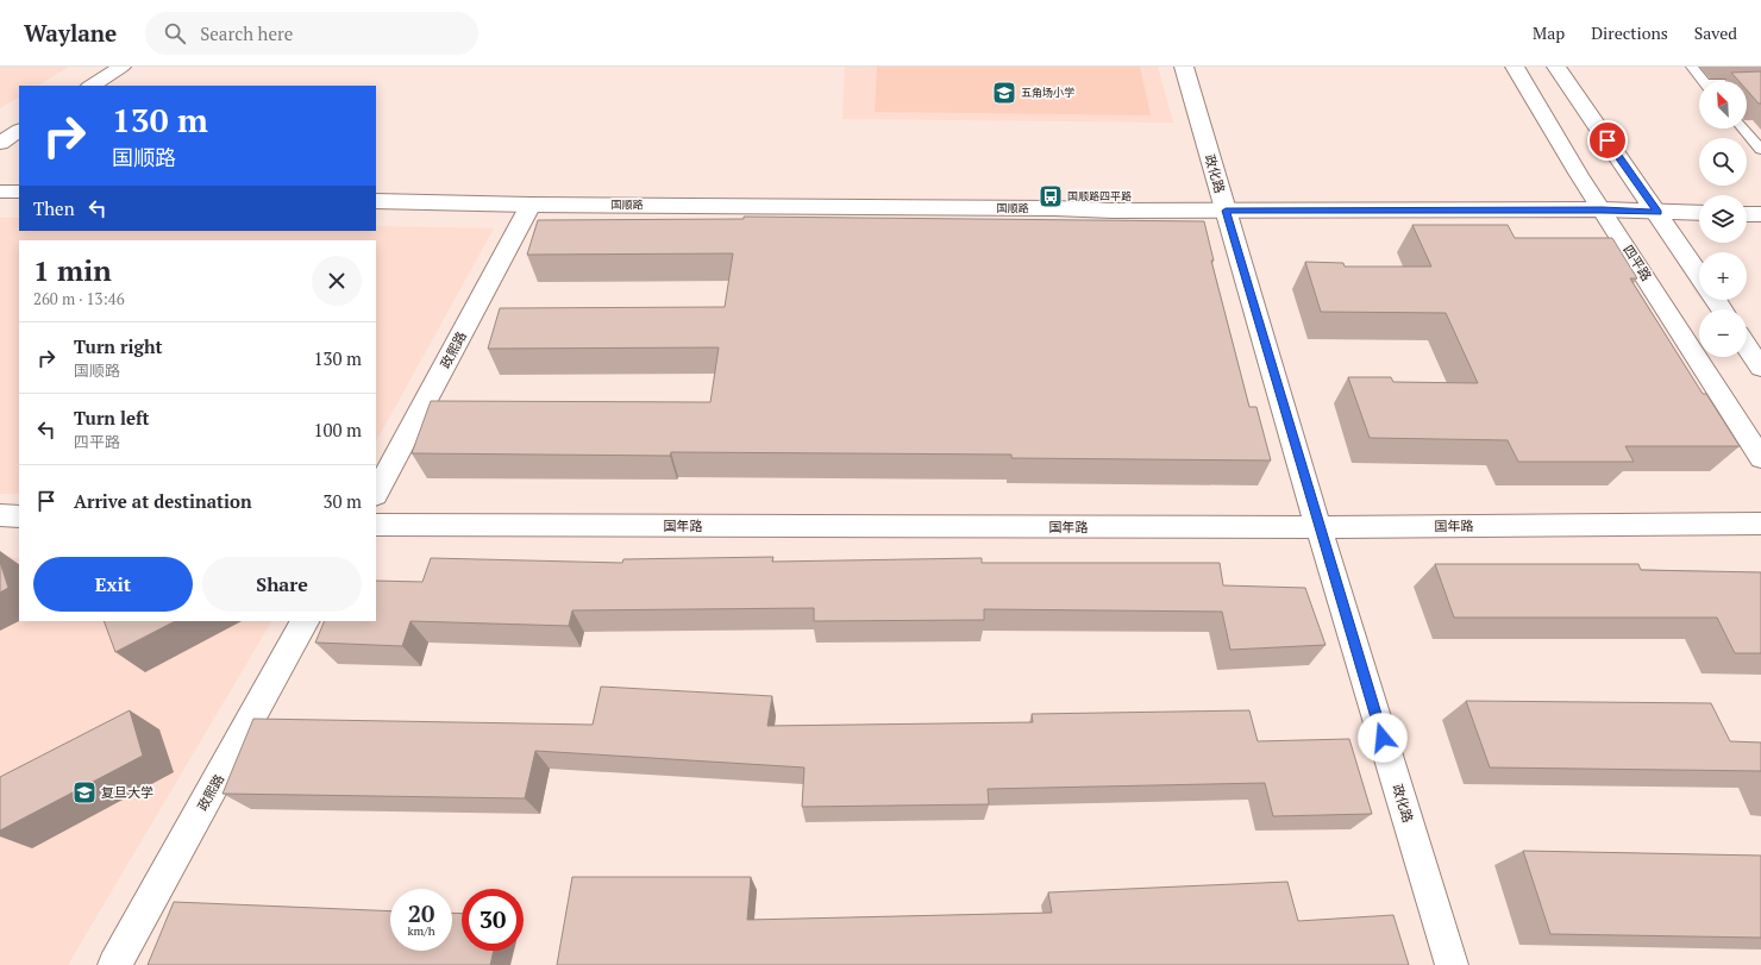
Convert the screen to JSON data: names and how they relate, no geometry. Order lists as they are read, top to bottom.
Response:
{
  "streets": {
    "street": [
      "政化路",
      "国顺路",
      "四平路",
      "政熙路",
      "国年路"
    ]
  },
  "crossings": [
    ["政化路", "国顺路"],
    ["政化路", "国年路"],
    ["国顺路", "四平路"],
    ["国顺路", "政熙路"]
  ],
  "places": {
    "school or university": ["五角场小学", "复旦大学"],
    "bus stop": ["国顺路四平路"]
  },
  "north": "top left",
  "page": {
    "header": "Waylane",
    "search": "Search here",
    "nav": ["Map", "Directions", "Saved"],
    "map_buttons": ["+", "−"],
    "turn": ["130 m", "国顺路"],
    "then": "Then",
    "heading": ["1 min", "260 m · 13:46"],
    "list": [
      {
        "name": "Turn right",
        "note": "国顺路",
        "value": "130 m"
      },
      {
        "name": "Turn left",
        "note": "四平路",
        "value": "100 m"
      },
      {
        "name": "Arrive at destination",
        "value": "30 m"
      }
    ],
    "buttons": ["Exit", "Share"],
    "speed": "20 km/h",
    "limit": "30"
  }
}
